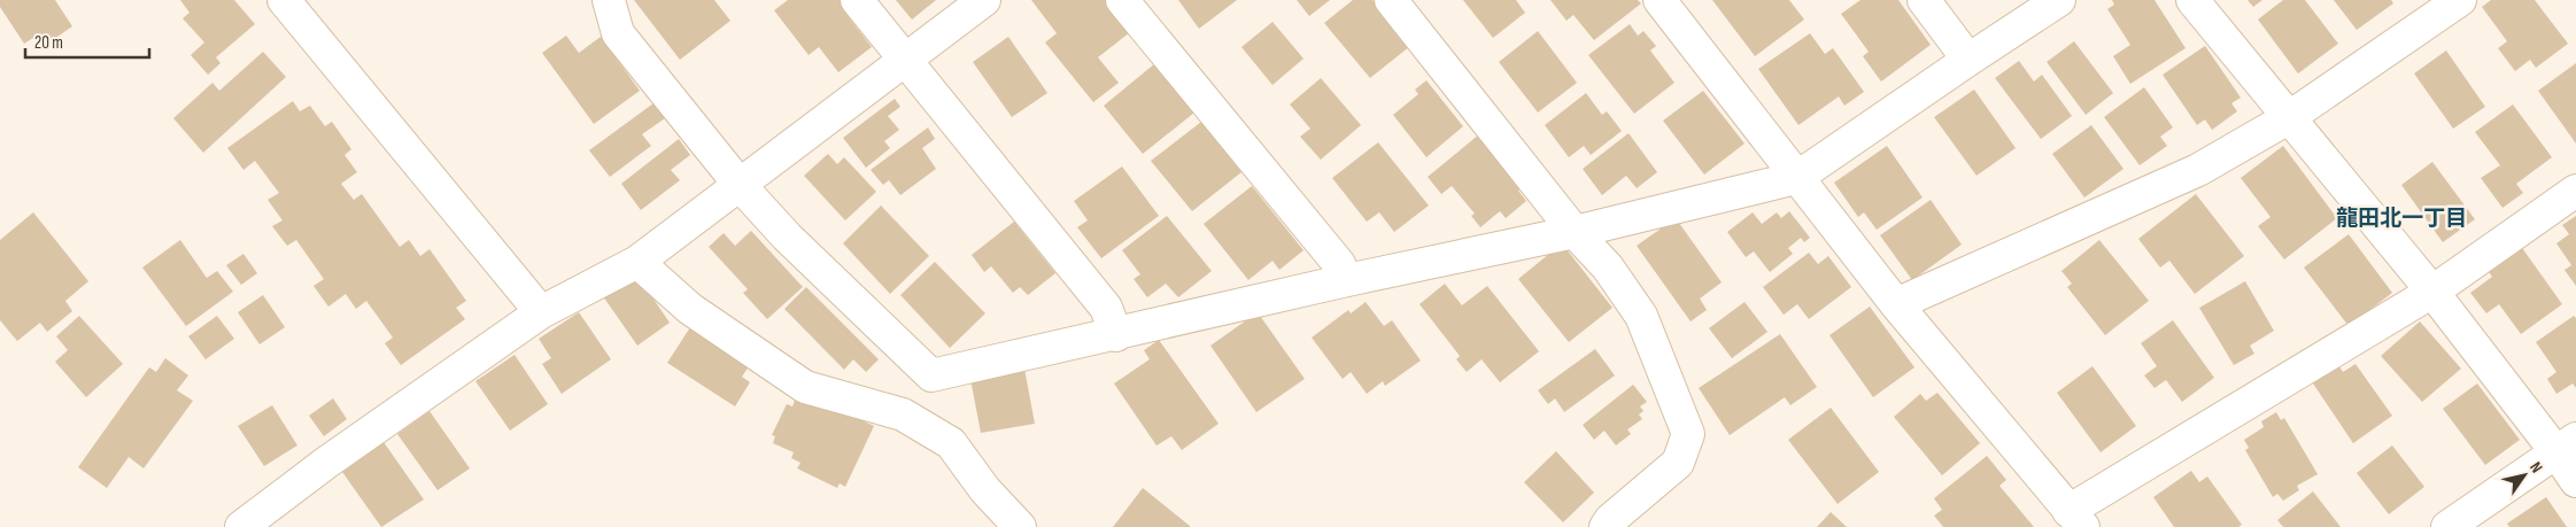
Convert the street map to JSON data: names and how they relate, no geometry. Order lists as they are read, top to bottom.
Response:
{
  "districts": ["龍田北一丁目"],
  "scale_bar": "20 m",
  "north": "top right"
}
